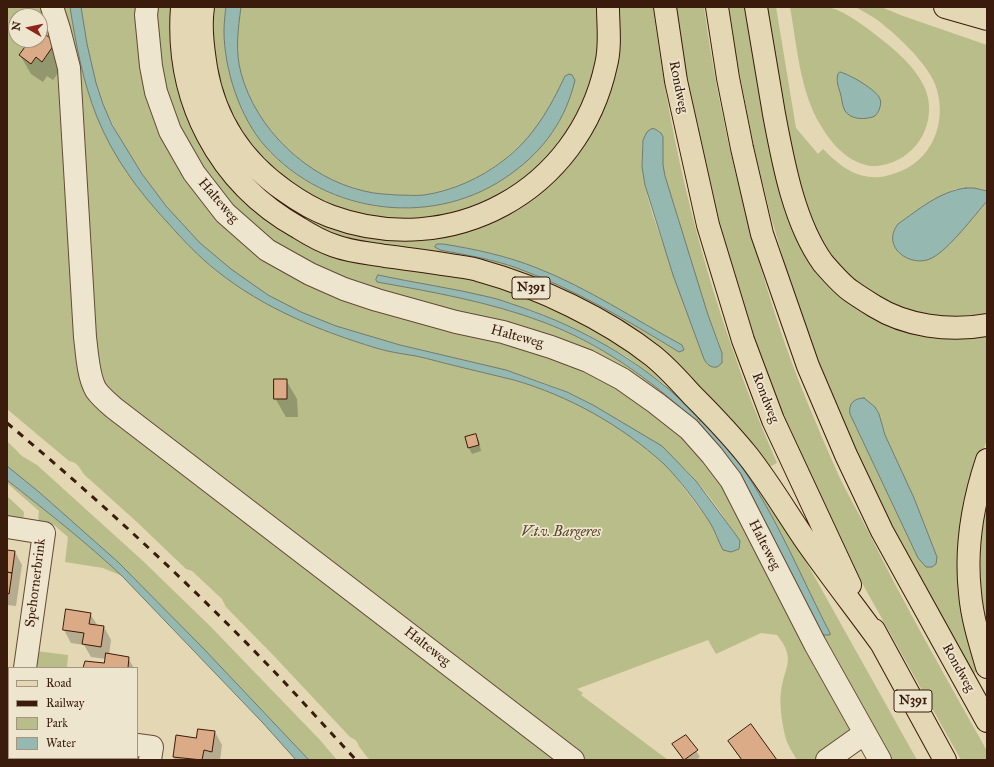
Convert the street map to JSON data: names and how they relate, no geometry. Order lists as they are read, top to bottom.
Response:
{
  "streets": {
    "main road": ["Rondweg", "N391"],
    "street": ["Halteweg", "Spehornerbrink"]
  },
  "crossings": [
    ["Rondweg", "N391"]
  ],
  "parks": ["V.t.v. Bargeres"],
  "legend": [
    "Road",
    "Railway",
    "Park",
    "Water"
  ],
  "north": "left"
}
